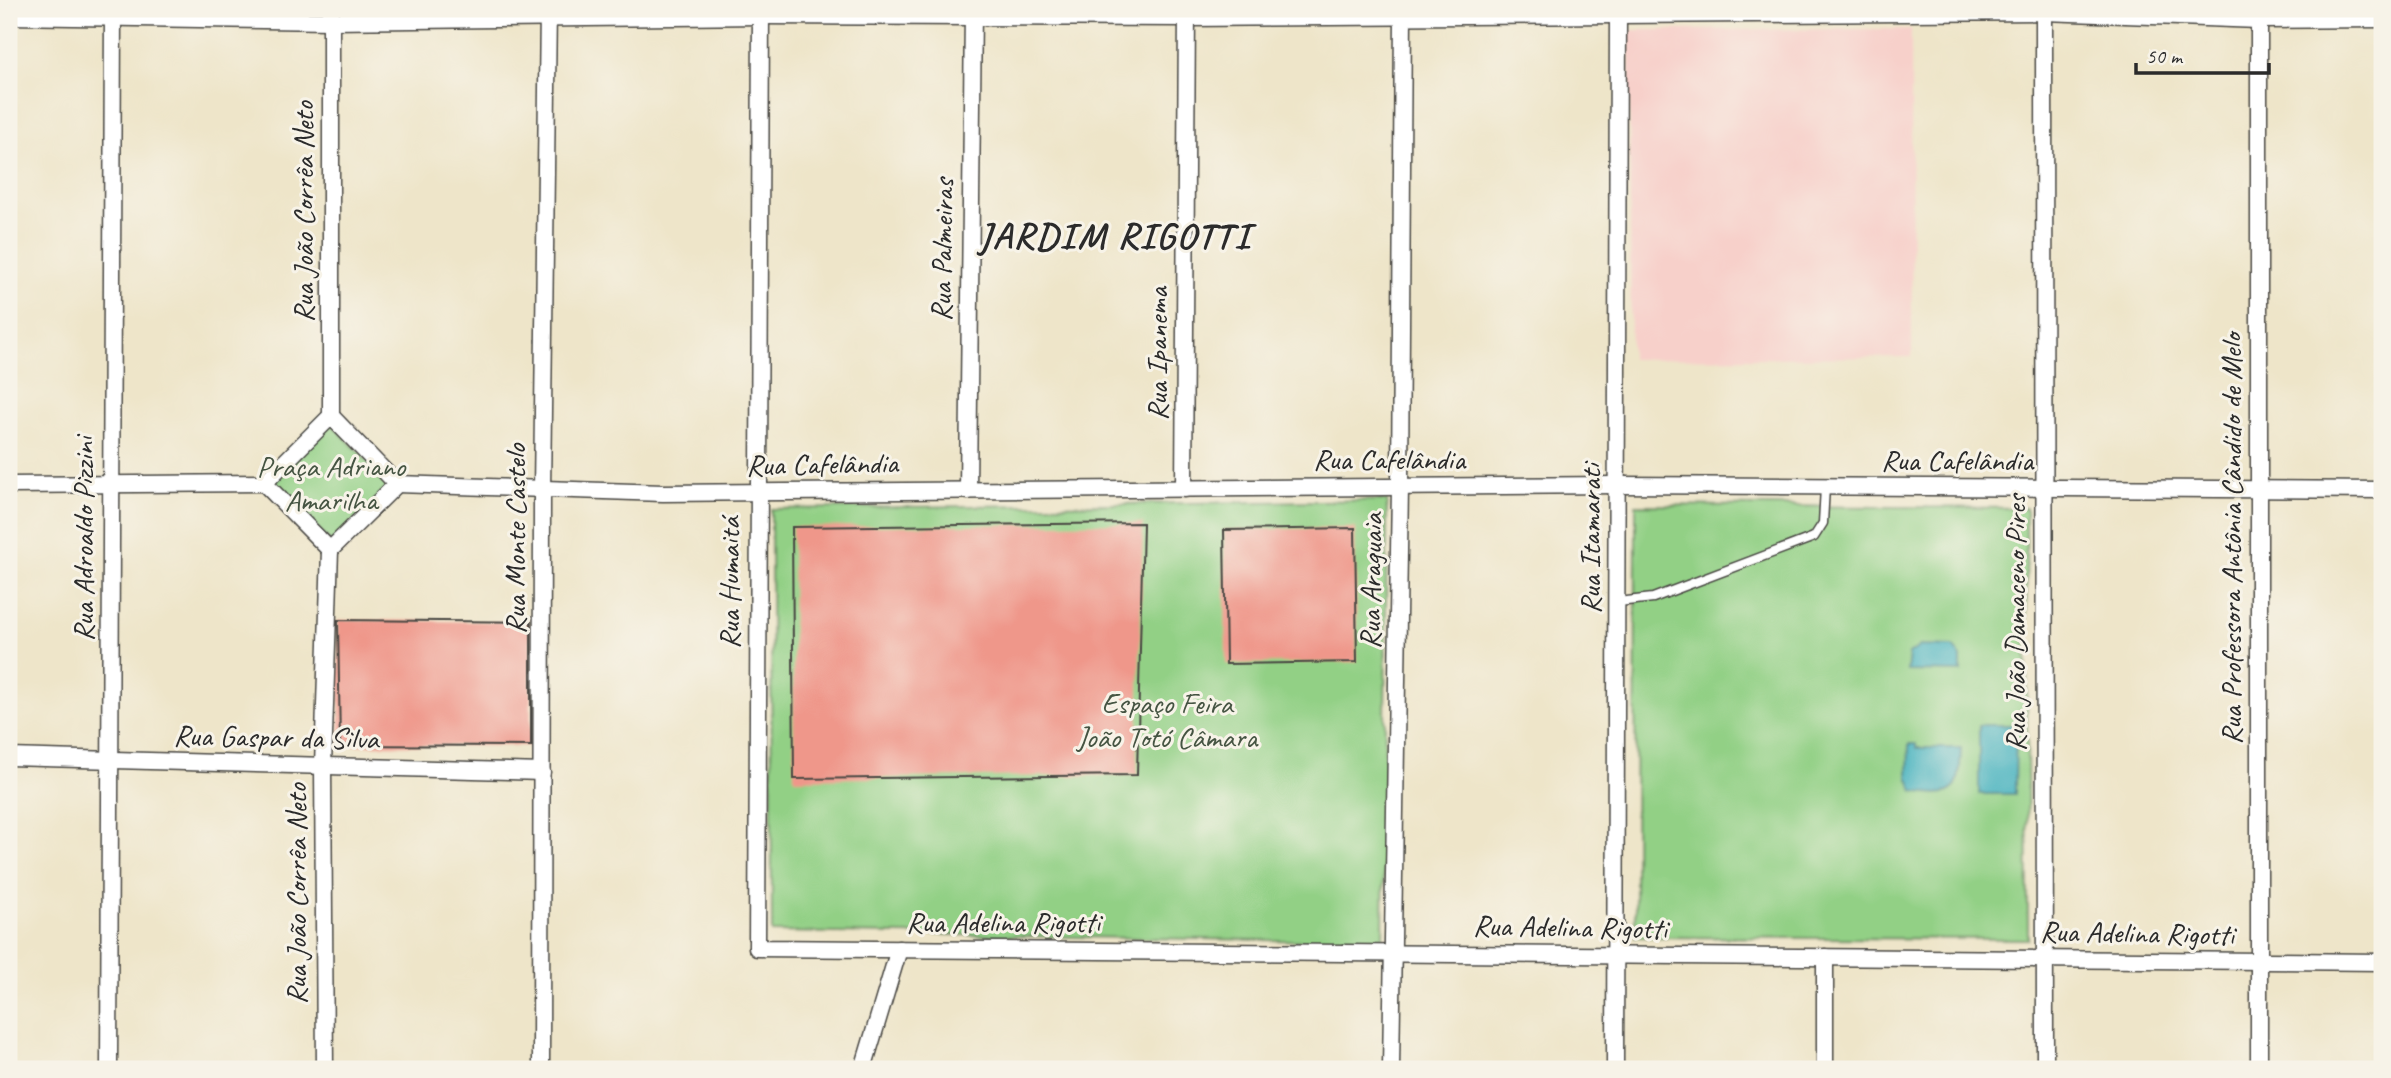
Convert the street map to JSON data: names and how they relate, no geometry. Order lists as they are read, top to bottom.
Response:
{
  "streets": {
    "street": [
      "Rua João Corrêa Neto",
      "Rua Palmeiras",
      "Rua Ipanema",
      "Rua Cafelândia",
      "Rua Adroaldo Pizzini",
      "Rua Monte Castelo",
      "Rua Itamarati",
      "Rua Professora Antônia Cândido de Melo",
      "Rua Araguaia",
      "Rua Humaitá",
      "Rua João Damaceno Pires",
      "Rua Gaspar da Silva",
      "Rua Adelina Rigotti"
    ]
  },
  "crossings": [
    ["Rua João Corrêa Neto", "Rua Gaspar da Silva"],
    ["Rua Palmeiras", "Rua Cafelândia"],
    ["Rua Ipanema", "Rua Cafelândia"],
    ["Rua Cafelândia", "Rua Monte Castelo"],
    ["Rua Cafelândia", "Rua Itamarati"],
    ["Rua Cafelândia", "Rua Professora Antônia Cândido de Melo"],
    ["Rua Cafelândia", "Rua Araguaia"],
    ["Rua Cafelândia", "Rua Humaitá"],
    ["Rua Cafelândia", "Rua João Damaceno Pires"],
    ["Rua Adroaldo Pizzini", "Rua Gaspar da Silva"],
    ["Rua Monte Castelo", "Rua Gaspar da Silva"],
    ["Rua Itamarati", "Rua Adelina Rigotti"],
    ["Rua Professora Antônia Cândido de Melo", "Rua Adelina Rigotti"],
    ["Rua Araguaia", "Rua Adelina Rigotti"],
    ["Rua Humaitá", "Rua Adelina Rigotti"],
    ["Rua João Damaceno Pires", "Rua Adelina Rigotti"]
  ],
  "districts": ["JARDIM RIGOTTI"],
  "parks": ["Praça Adriano Amarilha", "Espaço Feira João Totó Câmara"],
  "scale_bar": "50 m"
}
